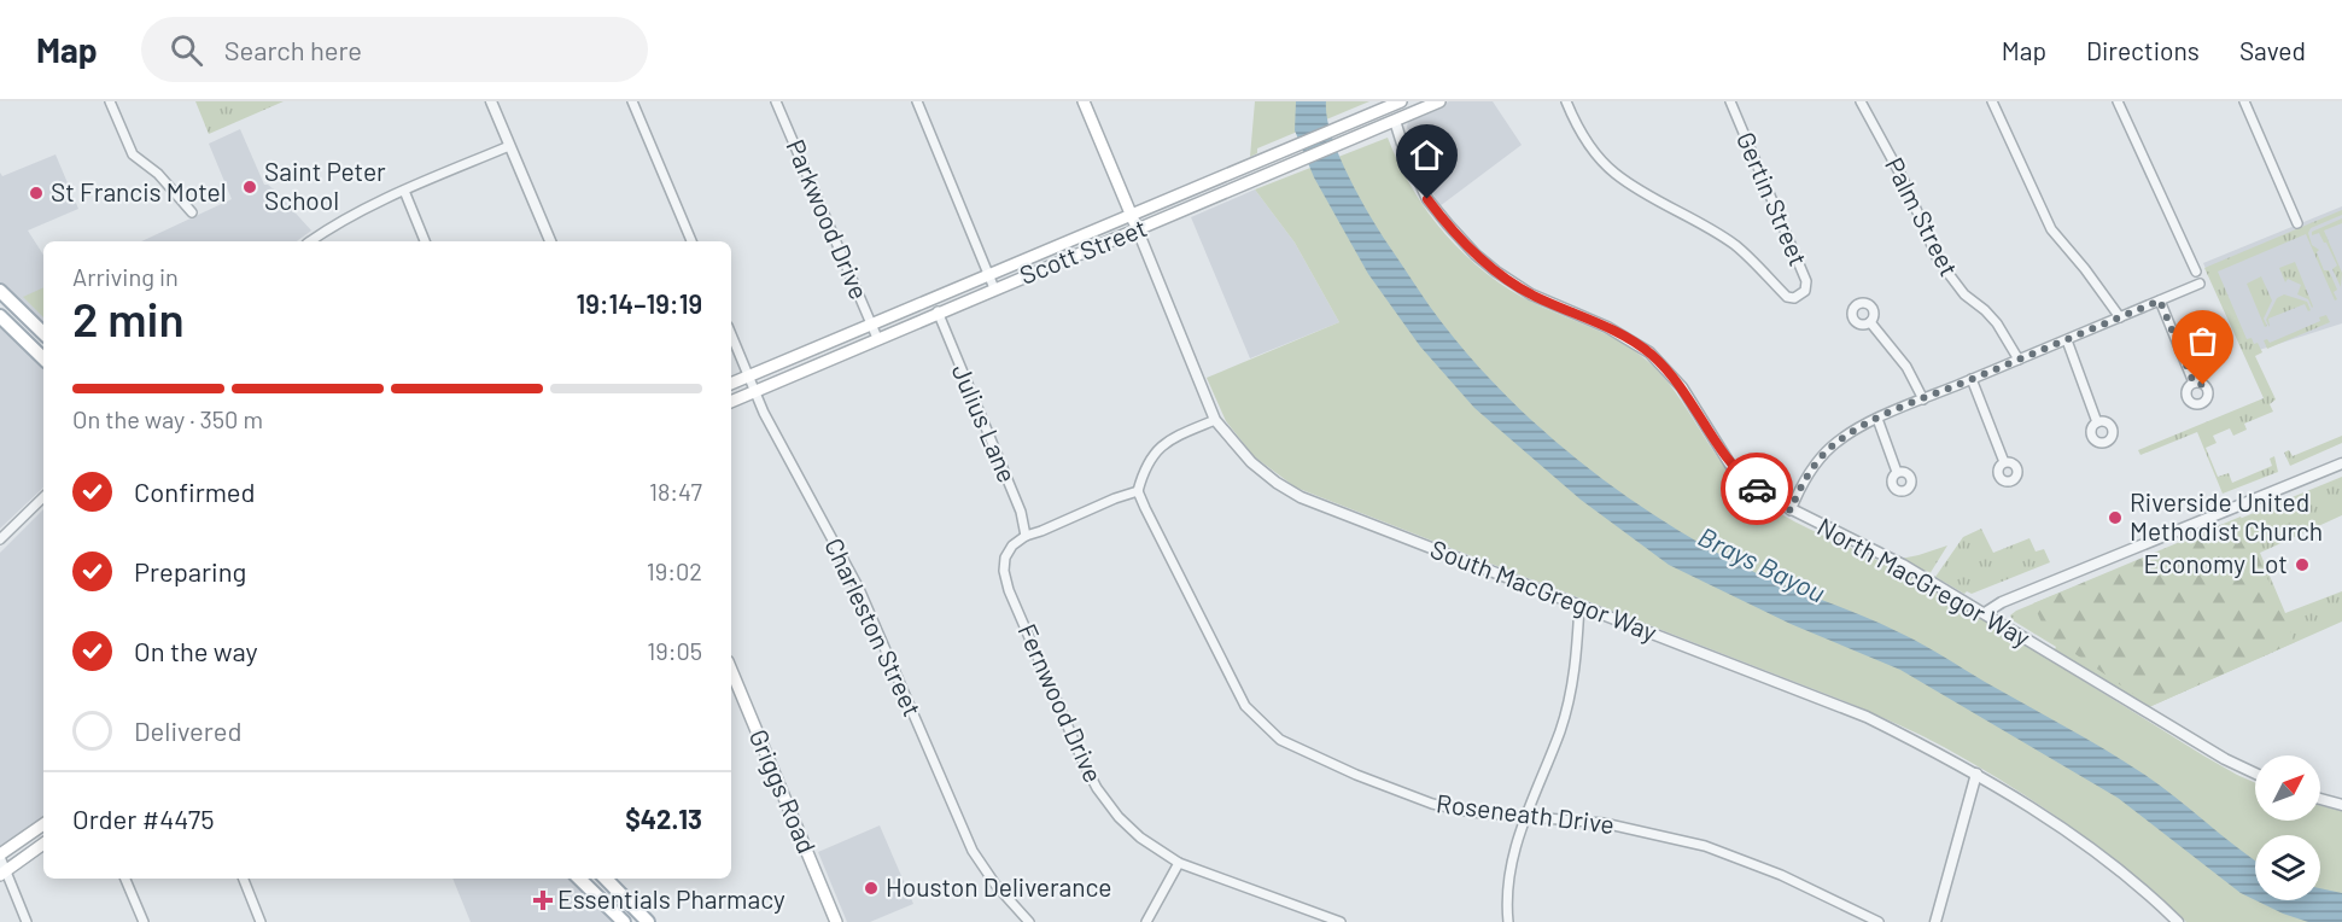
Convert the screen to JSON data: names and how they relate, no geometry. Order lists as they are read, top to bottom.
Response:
{
  "streets": {
    "main road": [
      "Scott Street",
      "North MacGregor Way",
      "South MacGregor Way",
      "Griggs Road"
    ],
    "street": [
      "Gertin Street",
      "Palm Street",
      "Parkwood Drive",
      "Julius Lane",
      "Charleston Street",
      "Fernwood Drive",
      "Roseneath Drive"
    ]
  },
  "crossings": [
    ["Parkwood Drive", "Scott Street"],
    ["Scott Street", "Julius Lane"],
    ["Scott Street", "North MacGregor Way"],
    ["Scott Street", "South MacGregor Way"],
    ["Scott Street", "Charleston Street"],
    ["Julius Lane", "Fernwood Drive"]
  ],
  "water": ["Brays Bayou"],
  "places": {
    "other": [
      "Saint Peter School",
      "St Francis Motel",
      "Riverside United Methodist Church",
      "Economy Lot",
      "Houston Deliverance"
    ],
    "health": ["Essentials Pharmacy"]
  },
  "north": "top right",
  "page": {
    "header": "Map",
    "search": "Search here",
    "nav": ["Map", "Directions", "Saved"],
    "heading": ["2 min", "Arriving in", "19:14–19:19"],
    "panel": ["Order #4475", "$42.13"],
    "bar": "On the way · 350 m",
    "list": [
      ["Confirmed", "18:47"],
      ["Preparing", "19:02"],
      ["On the way", "19:05"],
      "Delivered"
    ]
  }
}
